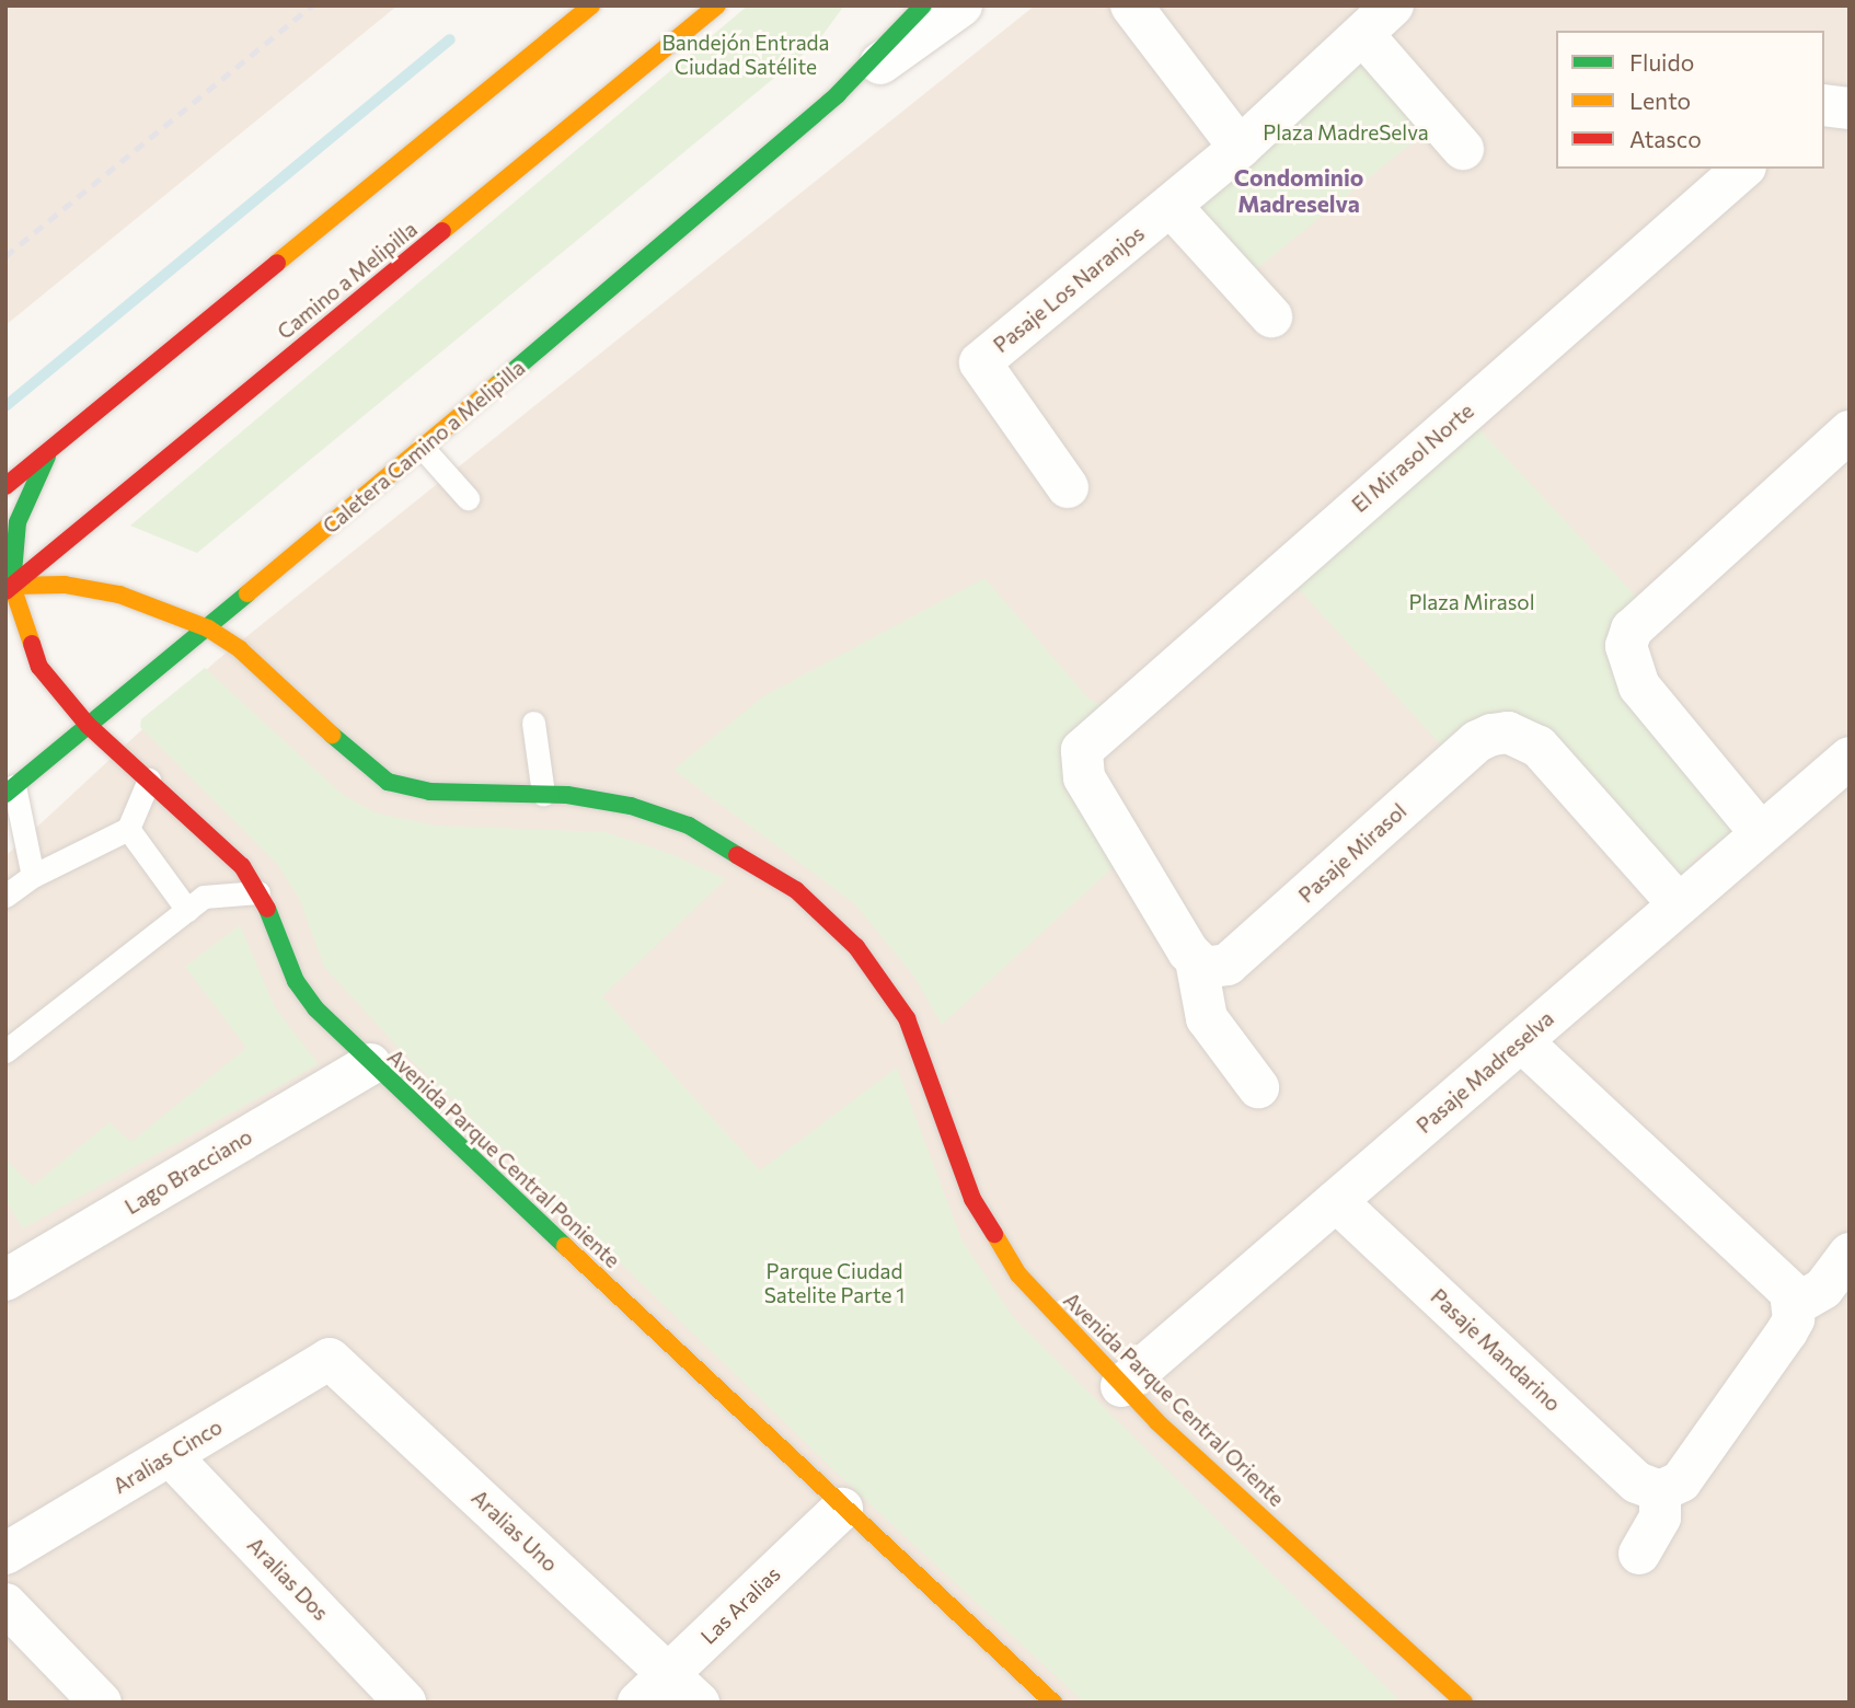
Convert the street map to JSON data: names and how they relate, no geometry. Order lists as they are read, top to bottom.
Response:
{
  "streets": {
    "street": [
      "Camino a Melipilla",
      "Pasaje Los Naranjos",
      "Caletera Camino a Melipilla",
      "El Mirasol Norte",
      "Pasaje Mirasol",
      "Pasaje Madreselva",
      "Avenida Parque Central Poniente",
      "Lago Bracciano",
      "Pasaje Mandarino",
      "Avenida Parque Central Oriente",
      "Aralias Cinco",
      "Aralias Uno",
      "Aralias Dos",
      "Las Aralias"
    ]
  },
  "crossings": [
    ["Camino a Melipilla", "Avenida Parque Central Poniente"],
    ["Camino a Melipilla", "Avenida Parque Central Oriente"],
    ["Caletera Camino a Melipilla", "Avenida Parque Central Poniente"],
    ["Caletera Camino a Melipilla", "Avenida Parque Central Oriente"],
    ["El Mirasol Norte", "Pasaje Mirasol"],
    ["Pasaje Mirasol", "Pasaje Madreselva"],
    ["Pasaje Madreselva", "Pasaje Mandarino"],
    ["Pasaje Madreselva", "Avenida Parque Central Oriente"],
    ["Avenida Parque Central Poniente", "Lago Bracciano"],
    ["Avenida Parque Central Poniente", "Avenida Parque Central Oriente"],
    ["Avenida Parque Central Poniente", "Las Aralias"],
    ["Aralias Cinco", "Aralias Uno"],
    ["Aralias Cinco", "Aralias Dos"],
    ["Aralias Uno", "Las Aralias"]
  ],
  "districts": ["Condominio Madreselva"],
  "parks": [
    "Bandejón Entrada Ciudad Satélite",
    "Plaza MadreSelva",
    "Plaza Mirasol",
    "Parque Ciudad Satelite Parte 1"
  ],
  "legend": ["Fluido", "Lento", "Atasco"]
}
